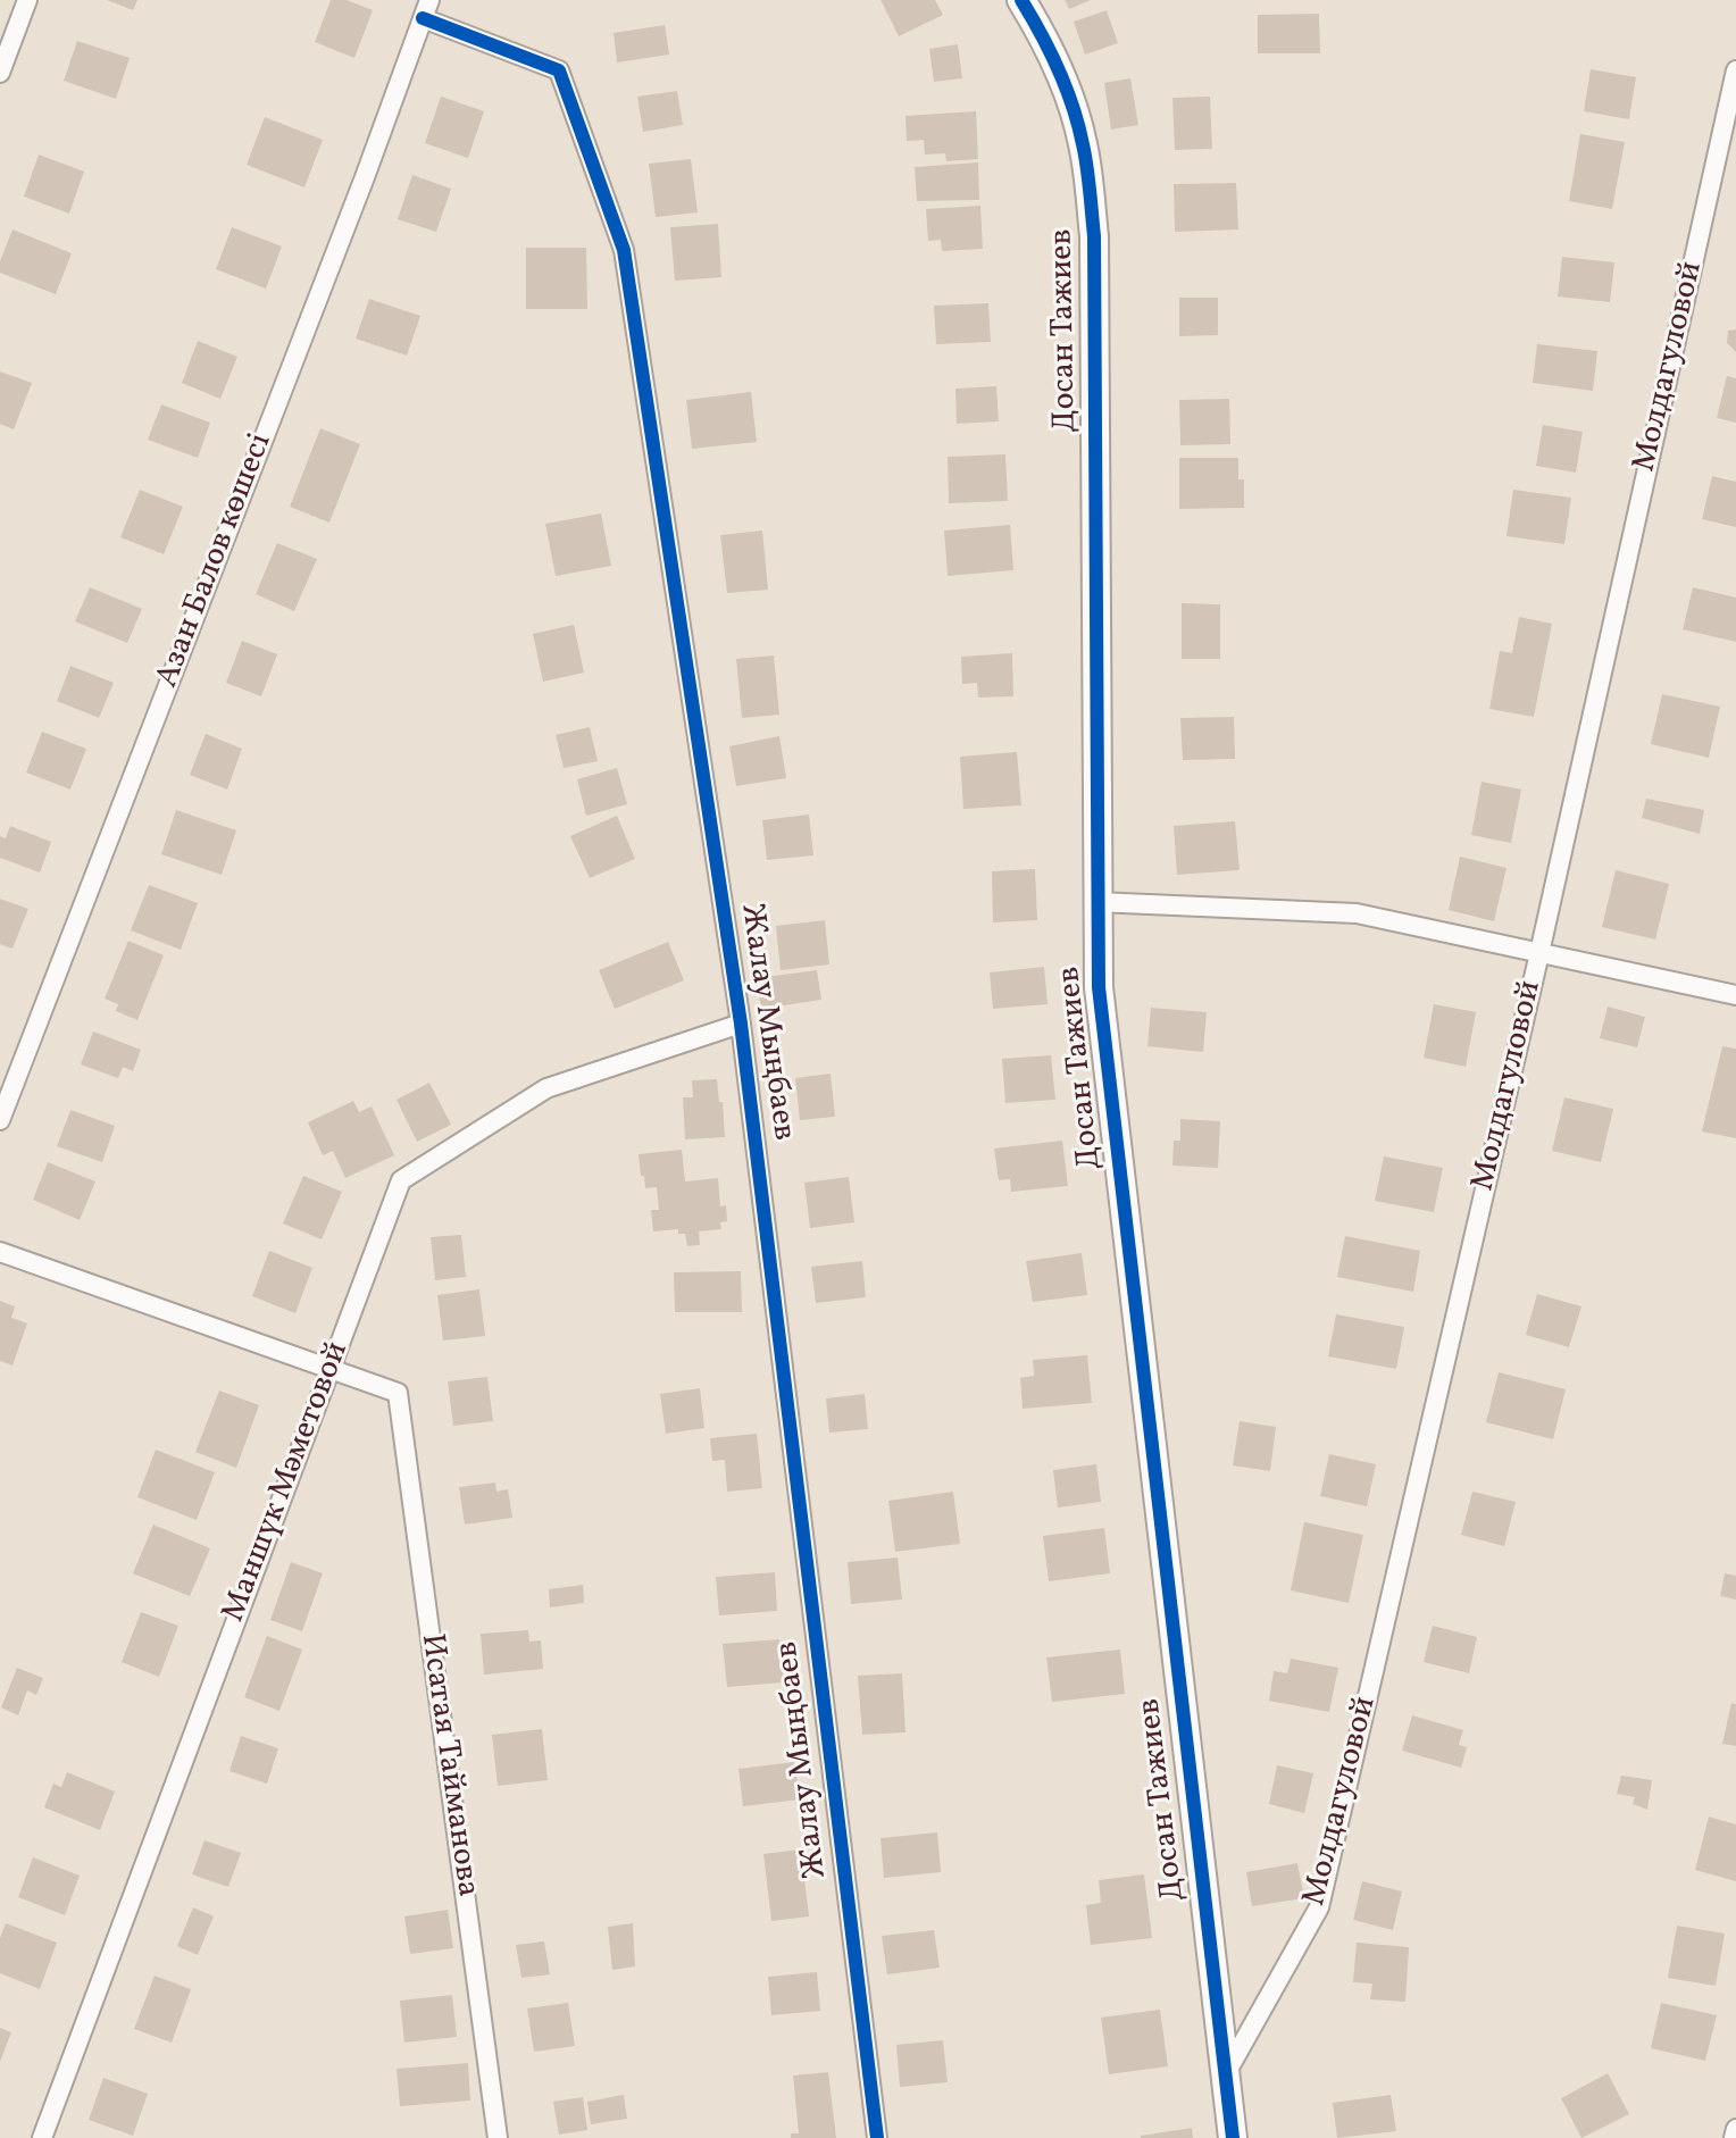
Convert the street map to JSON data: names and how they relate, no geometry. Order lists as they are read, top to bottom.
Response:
{
  "streets": {
    "street": [
      "Досан Тажиев",
      "Молдагуловой",
      "Азан Балов көшесі",
      "Жалау Мыңбаев",
      "Маншүк Мәметовой",
      "Исатая Тайманова"
    ]
  },
  "crossings": [
    ["Досан Тажиев", "Молдагуловой"],
    ["Азан Балов көшесі", "Жалау Мыңбаев"],
    ["Жалау Мыңбаев", "Маншүк Мәметовой"],
    ["Маншүк Мәметовой", "Исатая Тайманова"]
  ]
}
